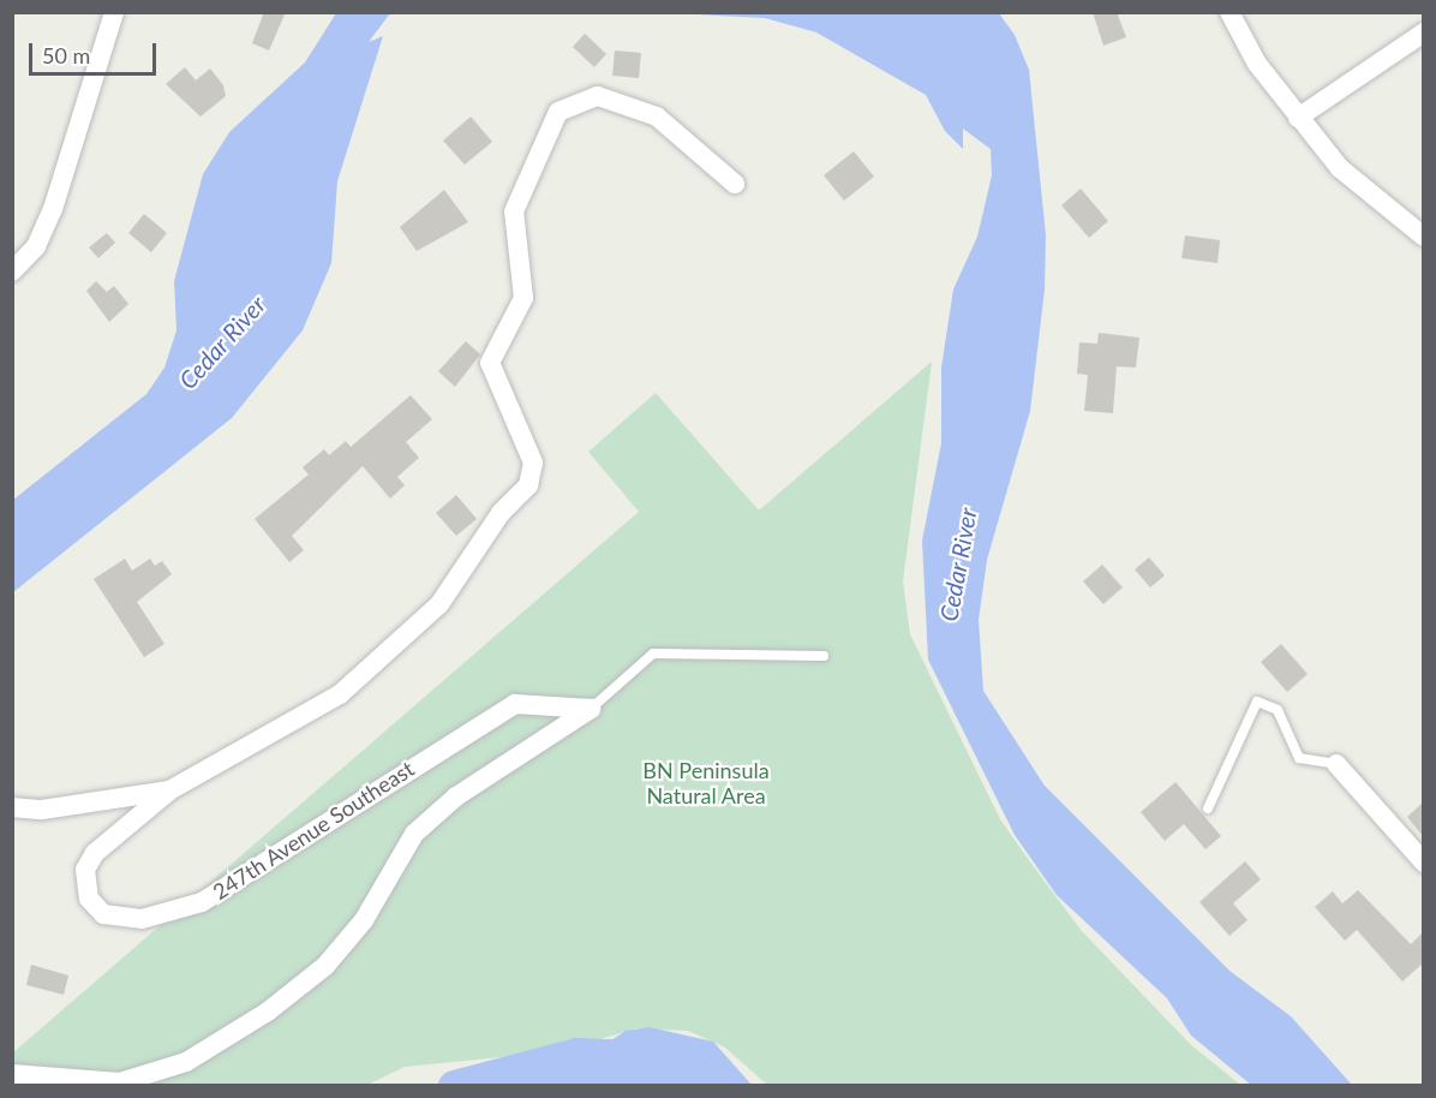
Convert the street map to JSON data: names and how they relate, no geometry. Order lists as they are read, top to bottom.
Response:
{
  "streets": {
    "street": ["247th Avenue Southeast"]
  },
  "water": ["Cedar River"],
  "parks": ["BN Peninsula Natural Area"],
  "scale_bar": "50 m"
}
